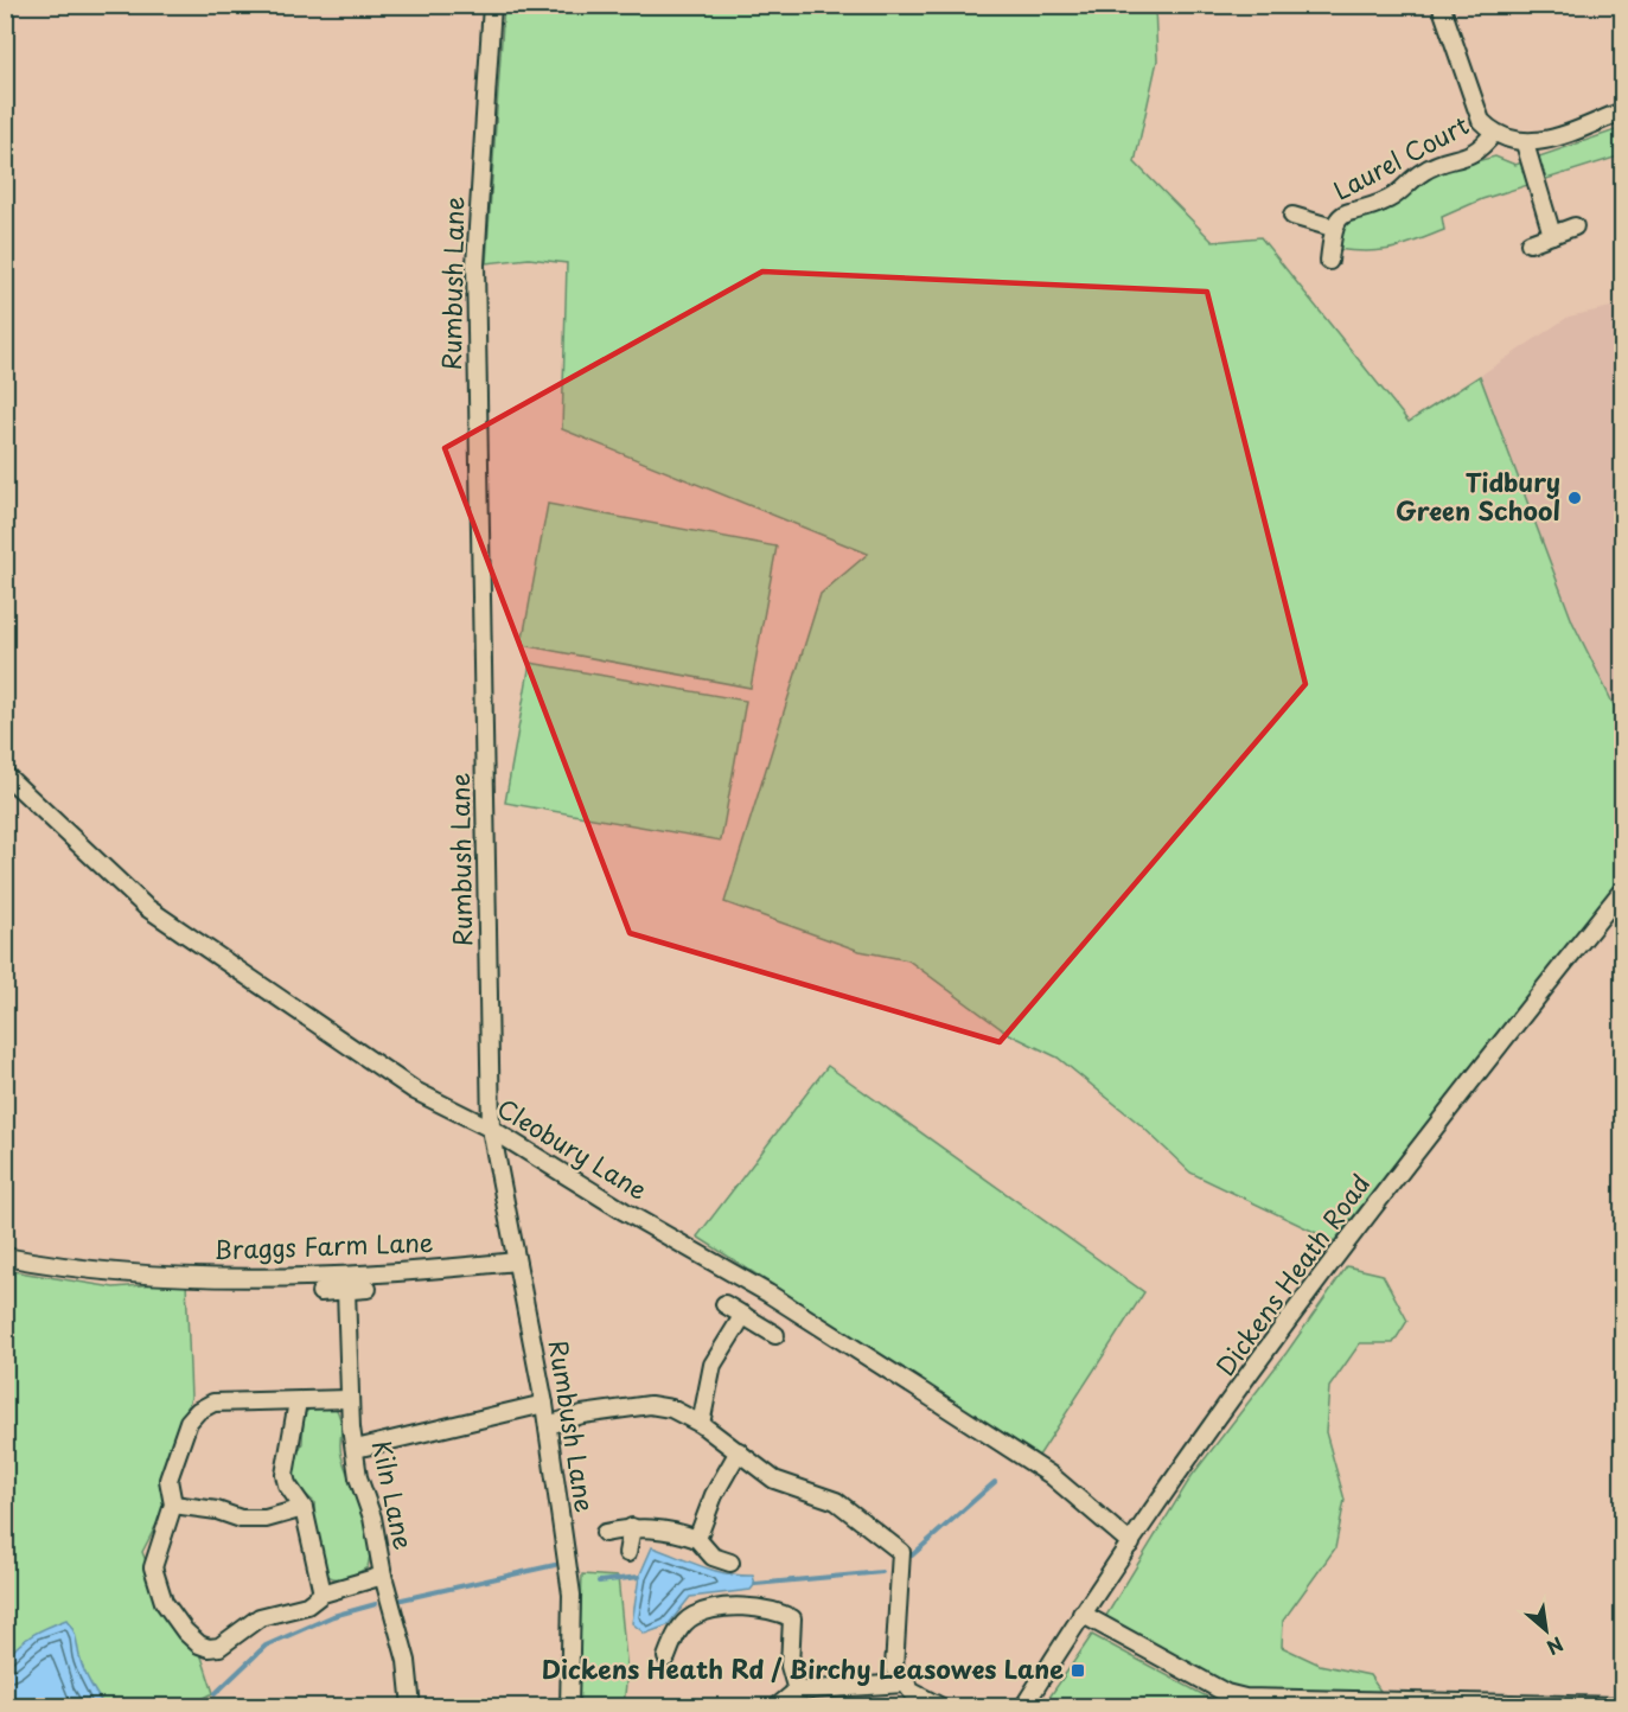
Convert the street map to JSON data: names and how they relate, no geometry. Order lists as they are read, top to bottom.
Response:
{
  "streets": {
    "street": [
      "Laurel Court",
      "Rumbush Lane",
      "Cleobury Lane",
      "Braggs Farm Lane",
      "Dickens Heath Road",
      "Kiln Lane"
    ]
  },
  "crossings": [
    ["Rumbush Lane", "Cleobury Lane"],
    ["Rumbush Lane", "Braggs Farm Lane"],
    ["Cleobury Lane", "Dickens Heath Road"]
  ],
  "places": {
    "other": ["Tidbury Green School"],
    "transit": ["Dickens Heath Rd / Birchy Leasowes Lane"]
  },
  "north": "bottom right"
}
